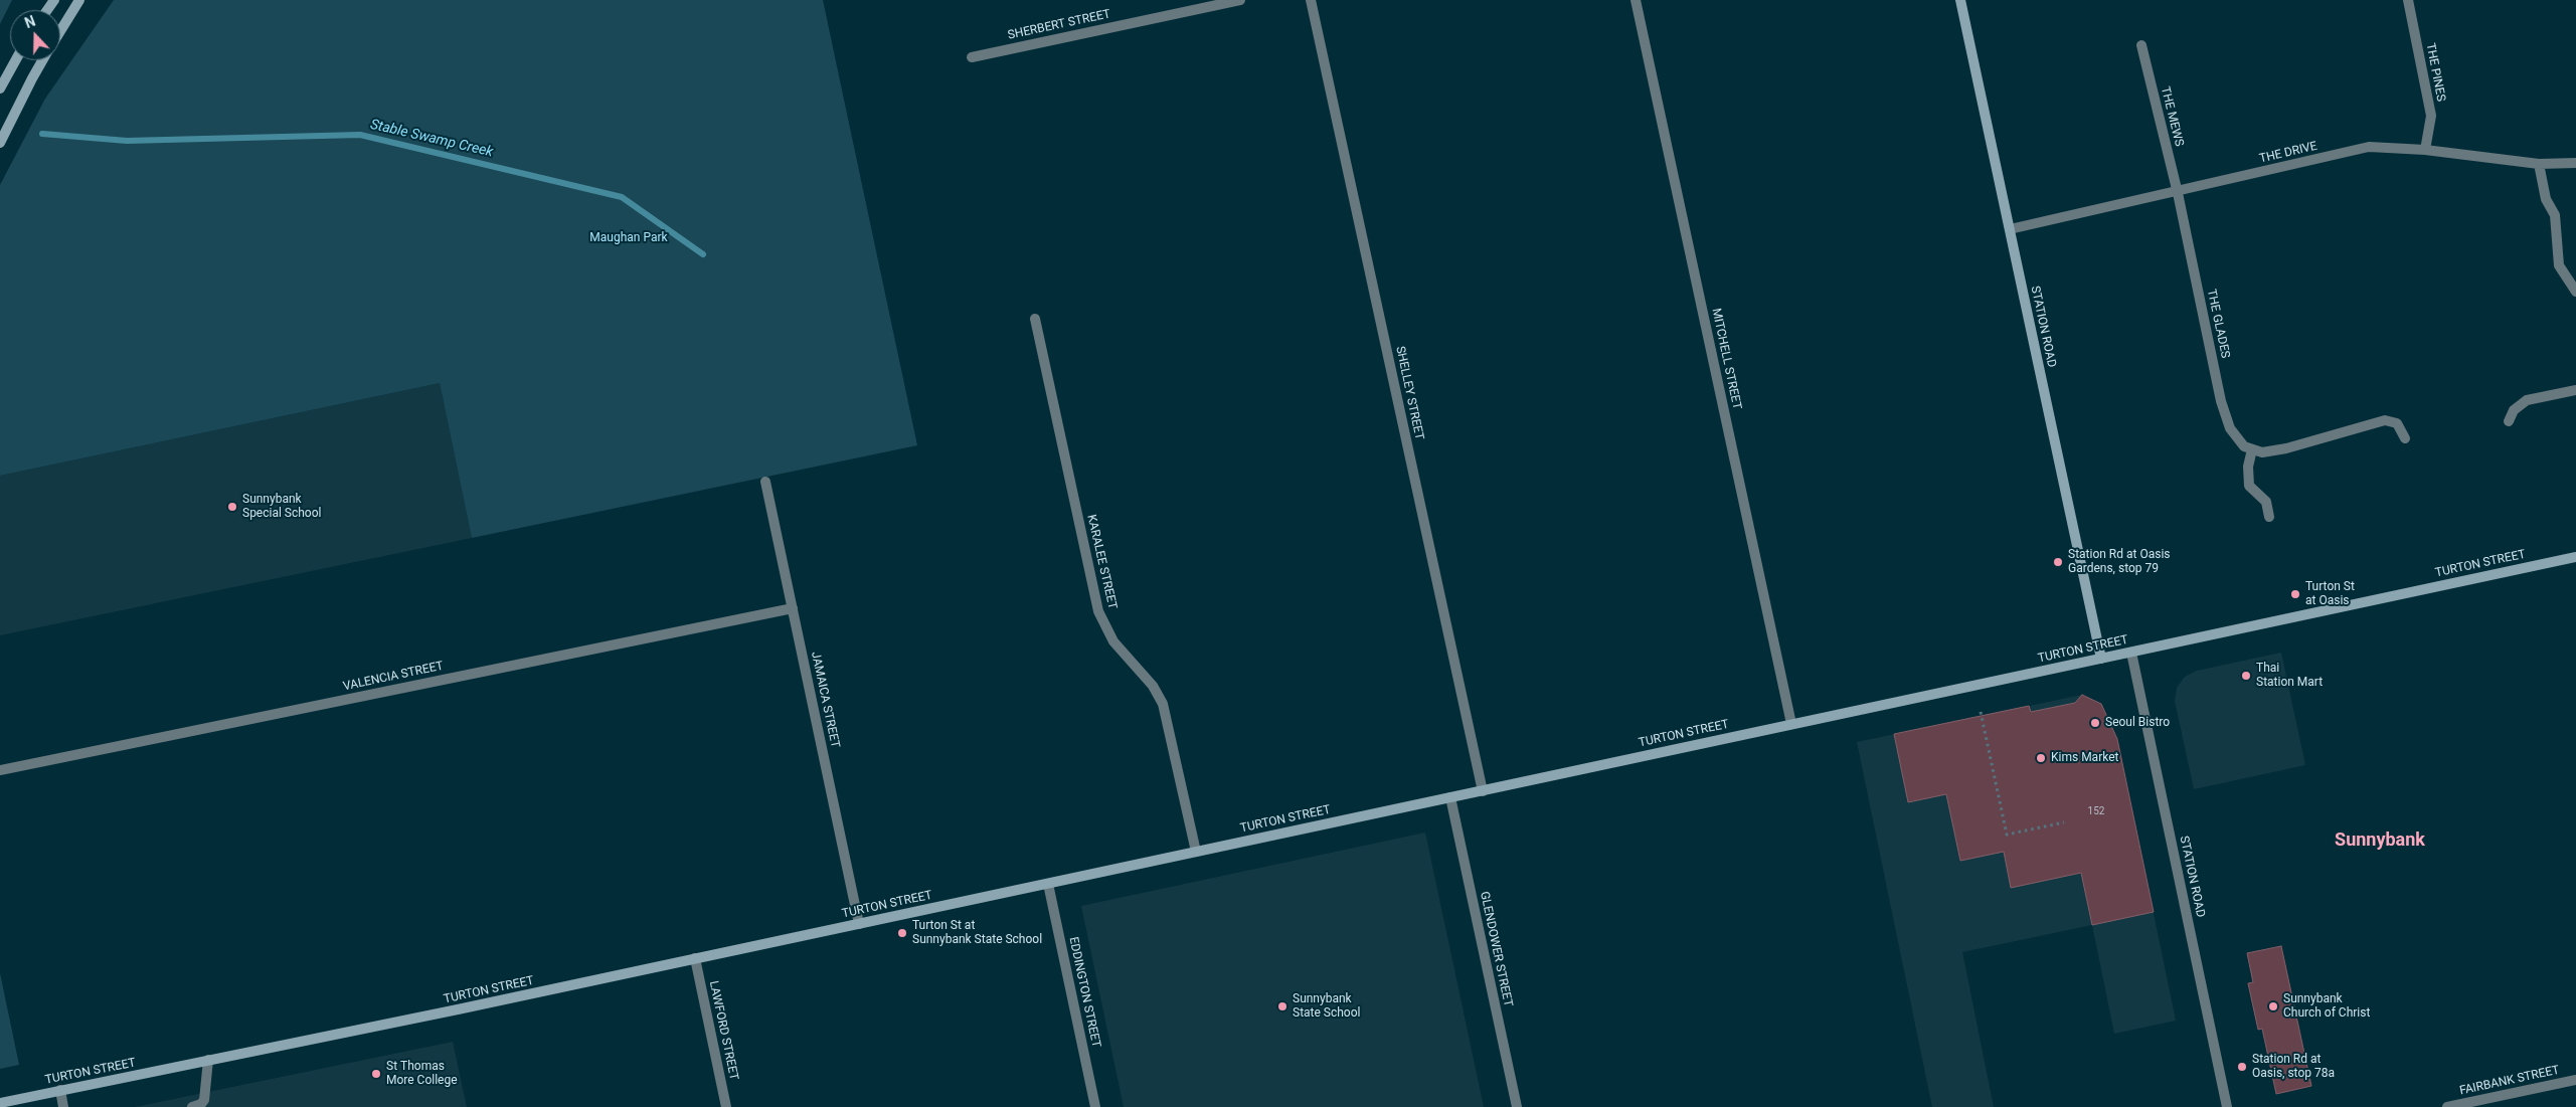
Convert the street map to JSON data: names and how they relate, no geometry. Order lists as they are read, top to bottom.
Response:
{
  "streets": {
    "street": [
      "SHERBERT STREET",
      "THE PINES",
      "THE MEWS",
      "THE DRIVE",
      "THE GLADES",
      "STATION ROAD",
      "MITCHELL STREET",
      "SHELLEY STREET",
      "KARALEE STREET",
      "TURTON STREET",
      "VALENCIA STREET",
      "JAMAICA STREET",
      "GLENDOWER STREET",
      "EDDINGTON STREET",
      "LAWFORD STREET",
      "FAIRBANK STREET"
    ]
  },
  "crossings": [
    ["THE PINES", "THE DRIVE"],
    ["THE MEWS", "THE DRIVE"],
    ["THE MEWS", "THE GLADES"],
    ["THE DRIVE", "THE GLADES"],
    ["THE DRIVE", "STATION ROAD"],
    ["STATION ROAD", "TURTON STREET"],
    ["MITCHELL STREET", "TURTON STREET"],
    ["SHELLEY STREET", "TURTON STREET"],
    ["KARALEE STREET", "TURTON STREET"],
    ["TURTON STREET", "JAMAICA STREET"],
    ["TURTON STREET", "GLENDOWER STREET"],
    ["TURTON STREET", "EDDINGTON STREET"],
    ["TURTON STREET", "LAWFORD STREET"],
    ["VALENCIA STREET", "JAMAICA STREET"]
  ],
  "districts": ["Sunnybank"],
  "water": ["Stable Swamp Creek"],
  "parks": ["Maughan Park"],
  "places": [
    "Sunnybank Special School",
    "Station Rd at Oasis Gardens, stop 79",
    "Turton St at Oasis",
    "Thai Station Mart",
    "Seoul Bistro",
    "Kims Market",
    "Turton St at Sunnybank State School",
    "Sunnybank State School",
    "Sunnybank Church of Christ",
    "Station Rd at Oasis, stop 78a",
    "St Thomas More College"
  ],
  "house_numbers": ["152"],
  "north": "top"
}
